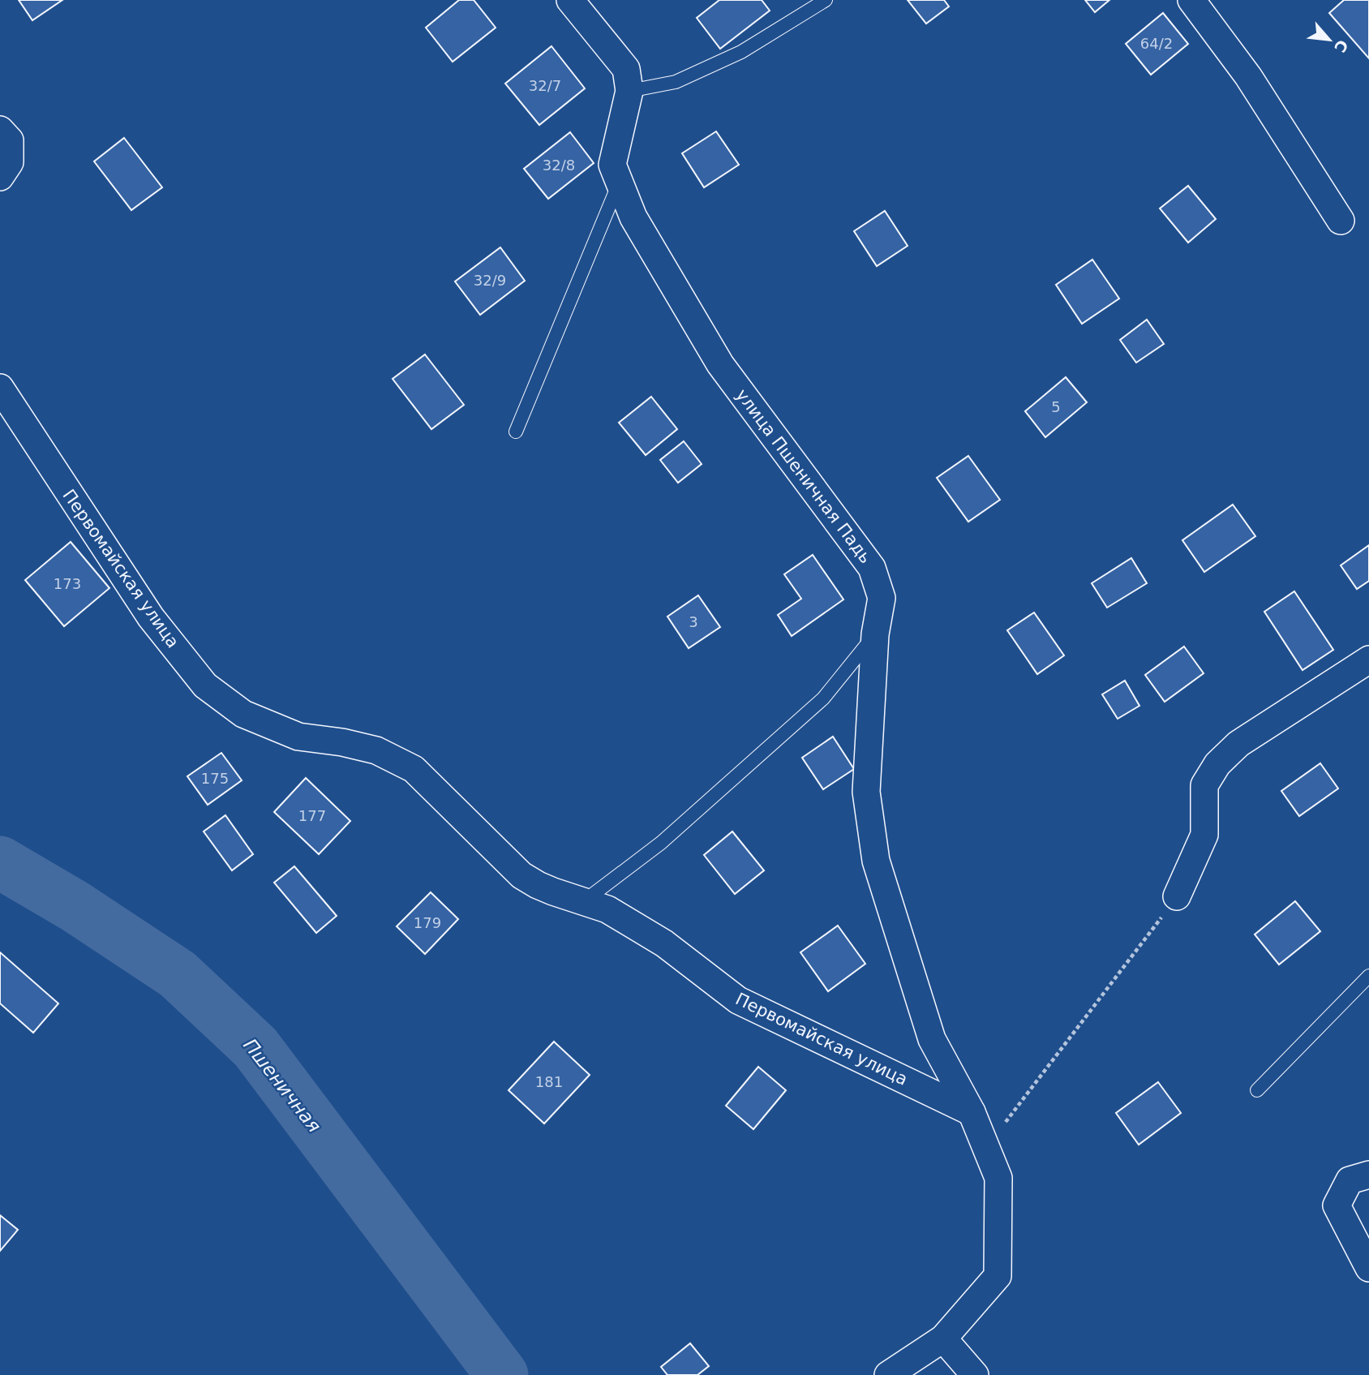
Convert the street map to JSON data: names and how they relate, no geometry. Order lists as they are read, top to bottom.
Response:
{
  "streets": {
    "street": ["улица Пшеничная Падь", "Первомайская улица"]
  },
  "crossings": [
    ["улица Пшеничная Падь", "Первомайская улица"]
  ],
  "water": ["Пшеничная"],
  "house_numbers": [
    "64/2",
    "32/7",
    "32/8",
    "32/9",
    "5",
    "173",
    "3",
    "175",
    "177",
    "179",
    "181"
  ],
  "north": "bottom right"
}
